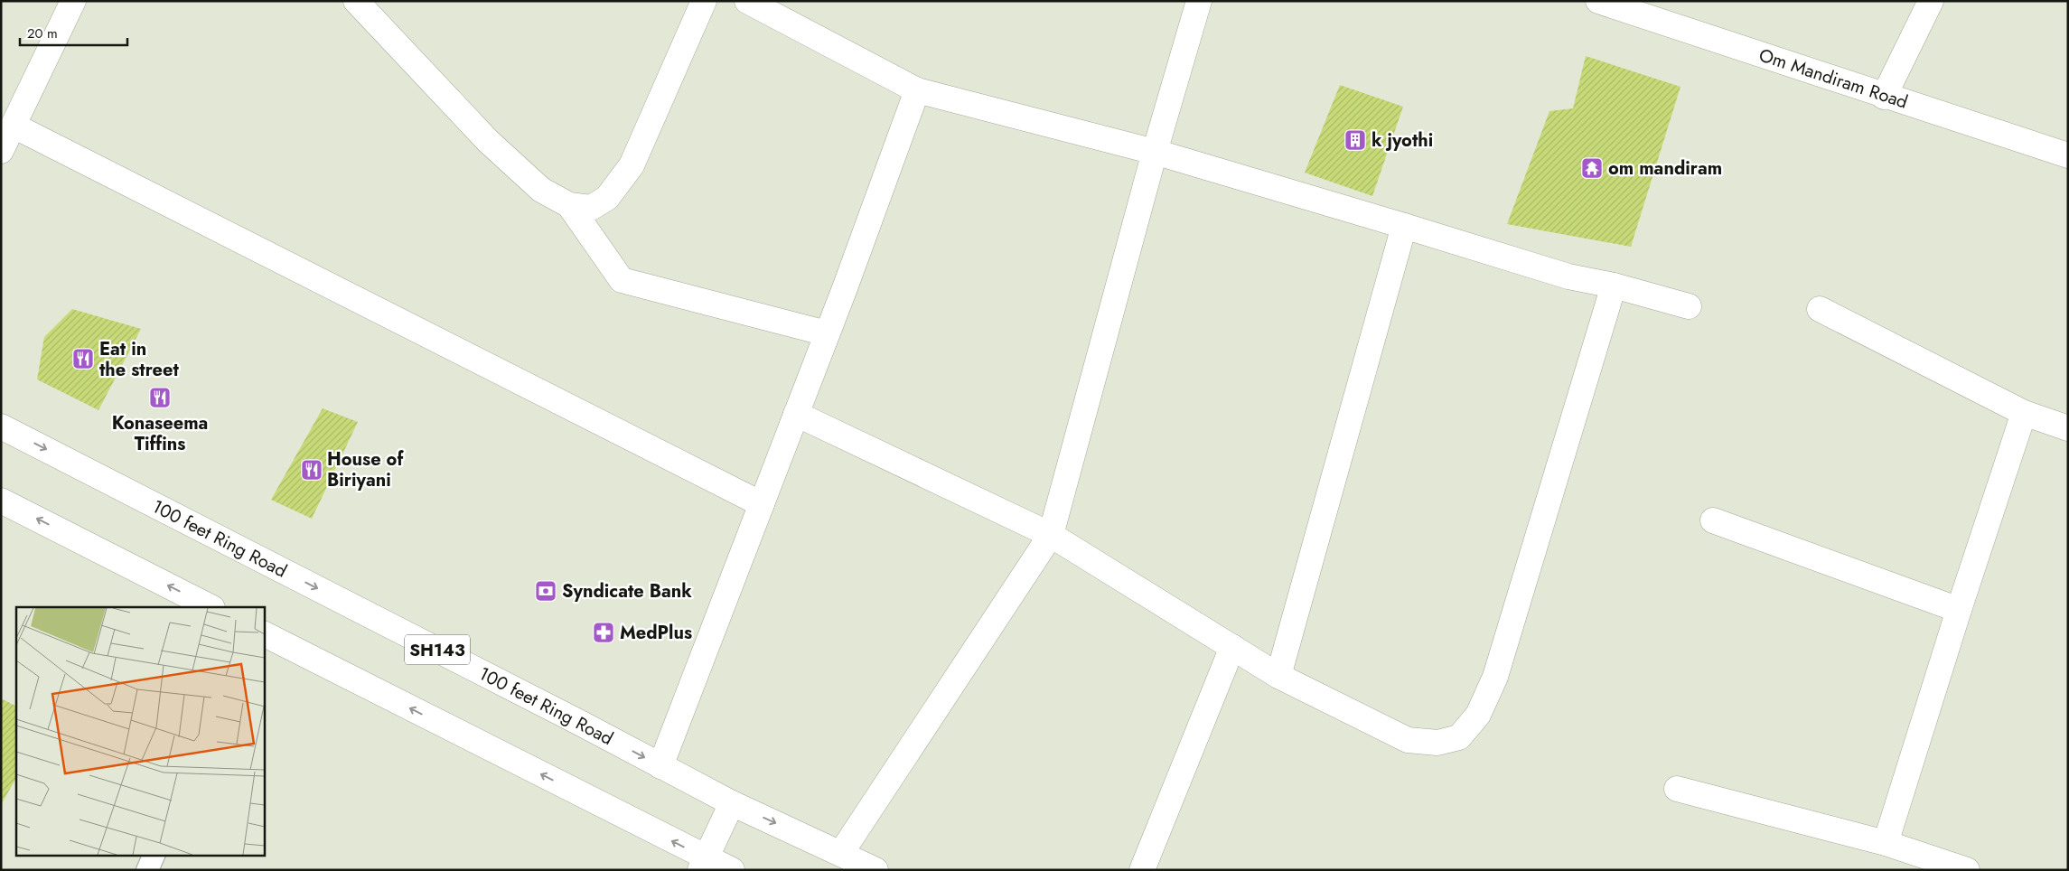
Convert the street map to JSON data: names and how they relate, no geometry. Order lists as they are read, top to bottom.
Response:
{
  "streets": {
    "street": ["Om Mandiram Road", "100 feet Ring Road", "SH143"]
  },
  "places": {
    "building": ["k jyothi"],
    "temple": ["om mandiram"],
    "restaurant": ["Eat in the street", "Konaseema Tiffins", "House of Biriyani"],
    "bank": ["Syndicate Bank"],
    "pharmacy": ["MedPlus"]
  },
  "scale_bar": "20 m"
}
